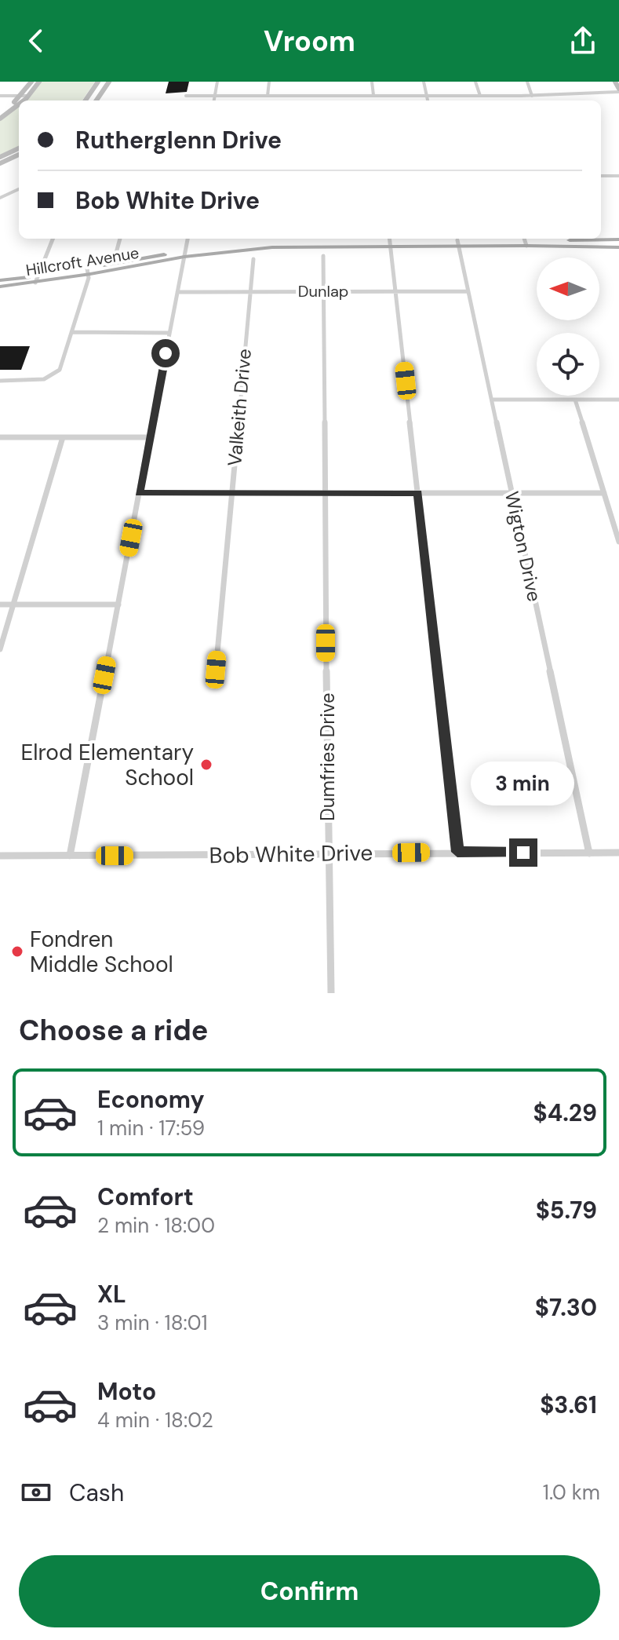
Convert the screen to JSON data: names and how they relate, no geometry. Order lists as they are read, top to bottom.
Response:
{
  "streets": {
    "main road": ["Hillcroft Avenue"],
    "street": [
      "Dunlap",
      "Valkeith Drive",
      "Wigton Drive",
      "Dumfries Drive",
      "Bob White Drive"
    ]
  },
  "crossings": [
    ["Hillcroft Avenue", "Wigton Drive"],
    ["Dunlap", "Valkeith Drive"],
    ["Dunlap", "Wigton Drive"],
    ["Dunlap", "Dumfries Drive"],
    ["Wigton Drive", "Bob White Drive"],
    ["Dumfries Drive", "Bob White Drive"]
  ],
  "places": ["Elrod Elementary School", "Fondren Middle School"],
  "north": "left",
  "page": {
    "header": "Vroom",
    "banner": ["Rutherglenn Drive", "Bob White Drive"],
    "bubble": "3 min",
    "heading": "Choose a ride",
    "list": [
      {
        "name": "Economy",
        "note": "1 min · 17:59",
        "value": "$4.29"
      },
      {
        "name": "Comfort",
        "note": "2 min · 18:00",
        "value": "$5.79"
      },
      {
        "name": "XL",
        "note": "3 min · 18:01",
        "value": "$7.30"
      },
      {
        "name": "Moto",
        "note": "4 min · 18:02",
        "value": "$3.61"
      }
    ],
    "pay": ["Cash", "1.0 km"],
    "buttons": "Confirm"
  }
}
